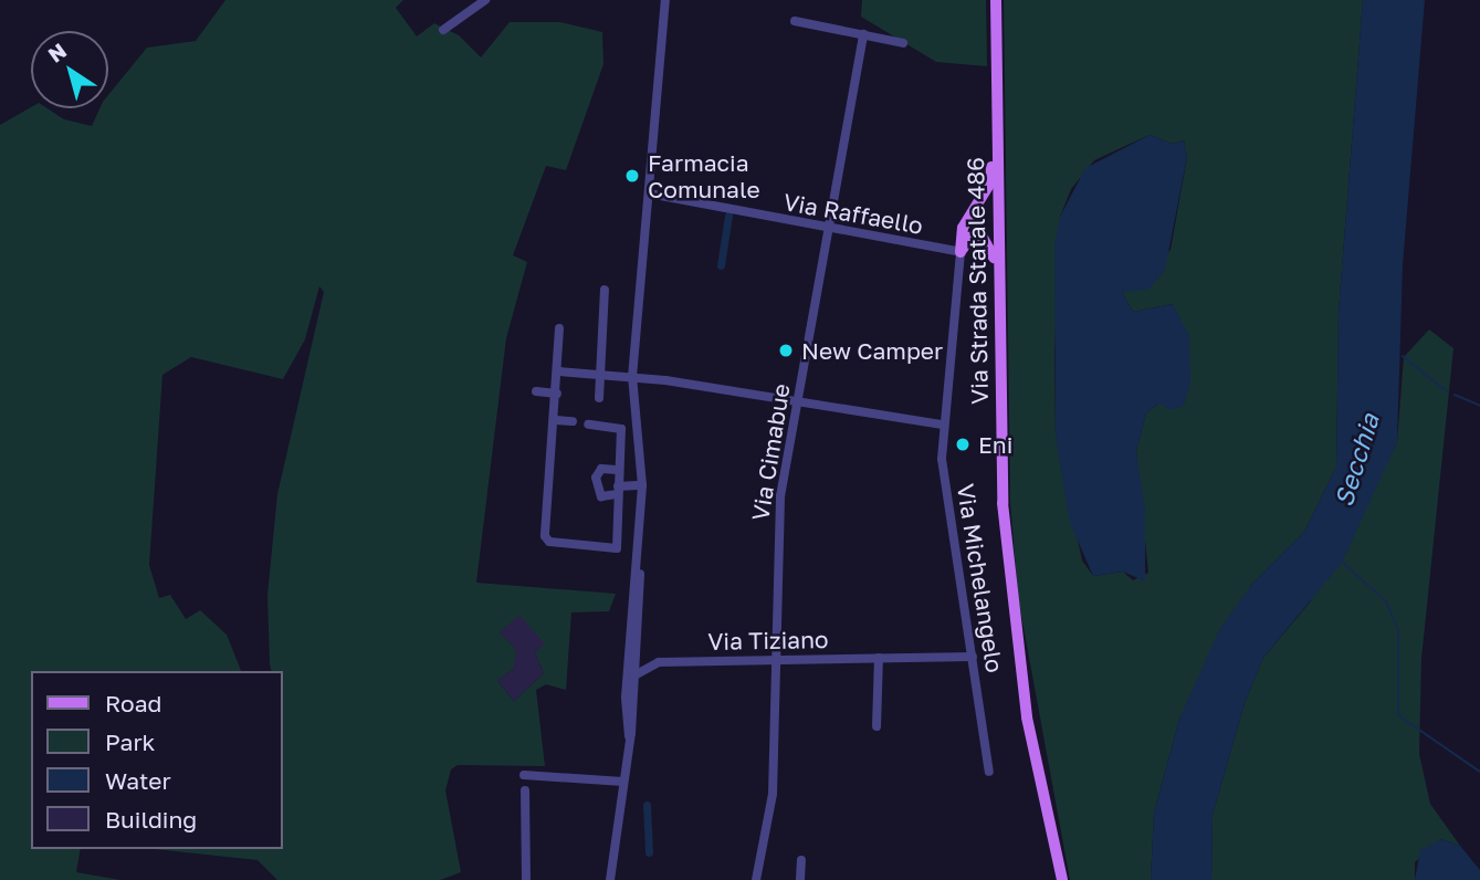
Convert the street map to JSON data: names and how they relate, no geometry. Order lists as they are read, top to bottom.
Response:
{
  "streets": {
    "main road": ["Via Strada Statale 486"],
    "street": [
      "Via Raffaello",
      "Via Cimabue",
      "Via Michelangelo",
      "Via Tiziano"
    ]
  },
  "crossings": [
    ["Via Raffaello", "Via Cimabue"],
    ["Via Raffaello", "Via Michelangelo"],
    ["Via Cimabue", "Via Tiziano"],
    ["Via Michelangelo", "Via Tiziano"]
  ],
  "water": ["Secchia"],
  "places": ["Farmacia Comunale", "New Camper", "Eni"],
  "legend": [
    "Road",
    "Park",
    "Water",
    "Building"
  ],
  "north": "top left"
}
